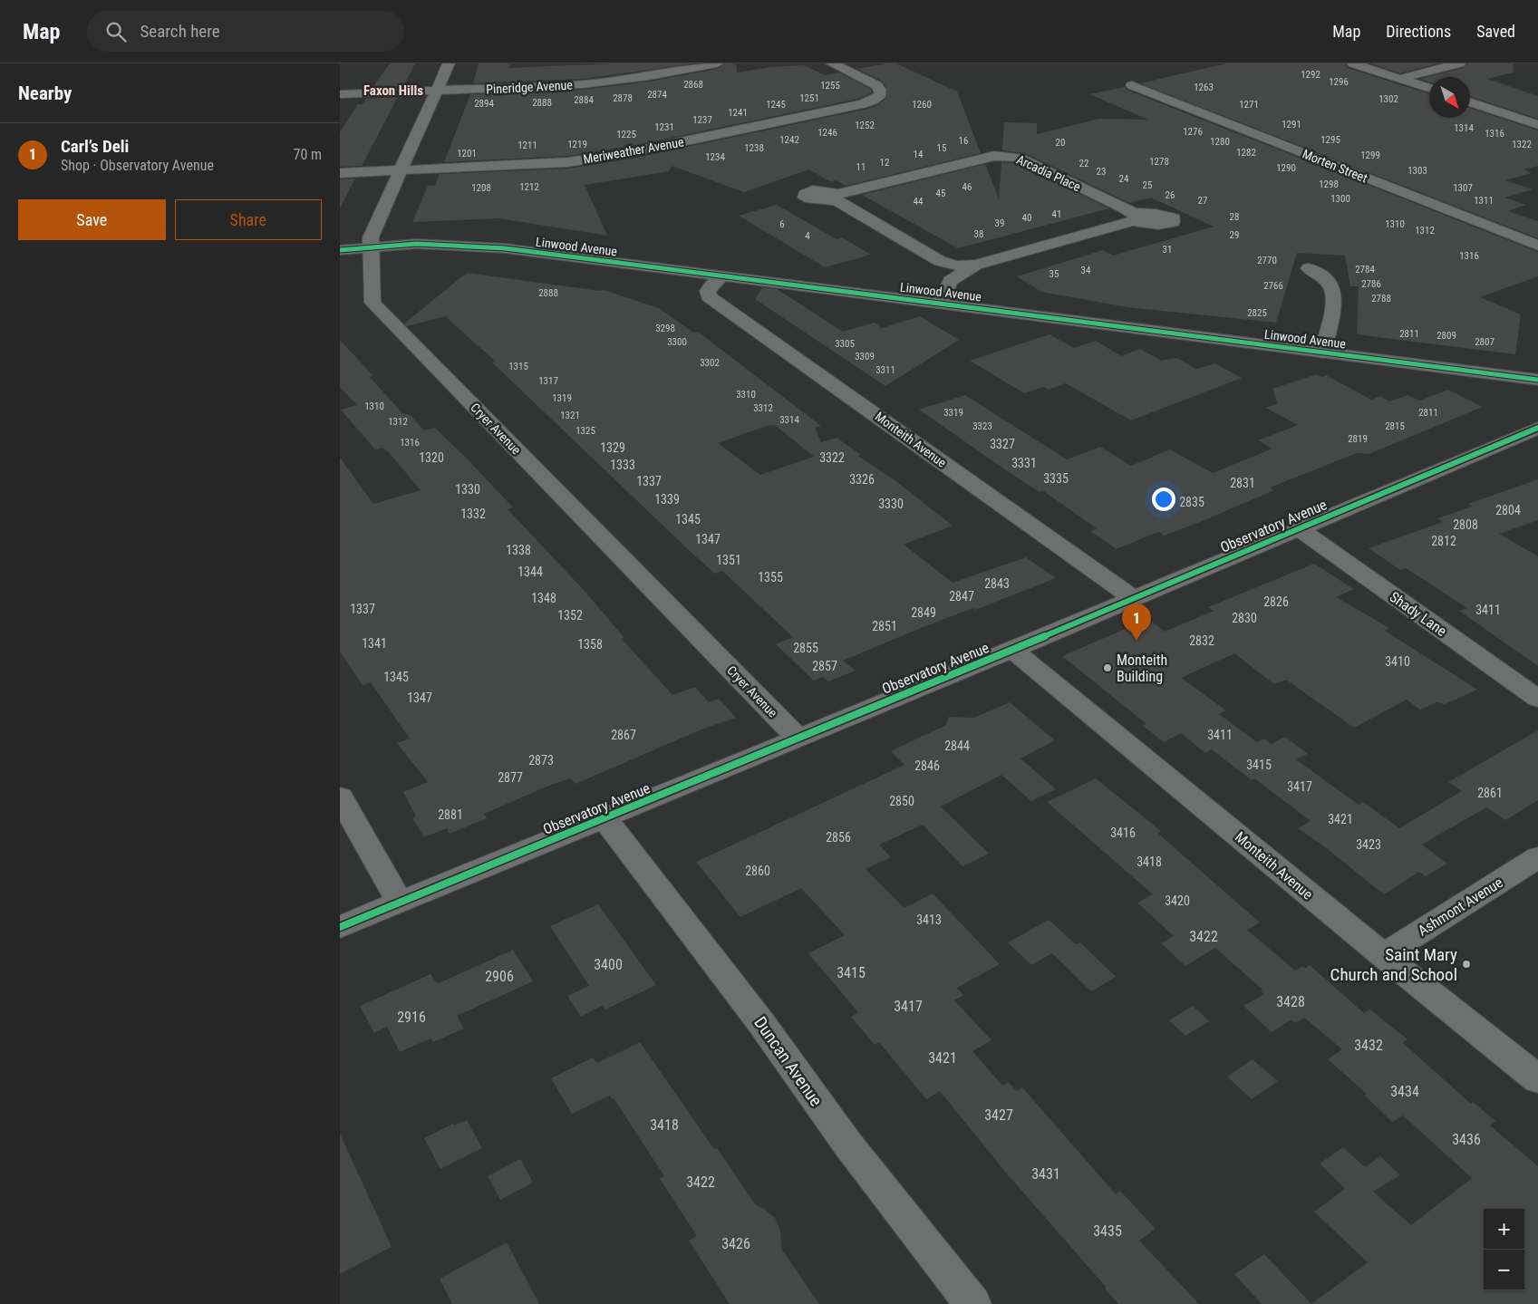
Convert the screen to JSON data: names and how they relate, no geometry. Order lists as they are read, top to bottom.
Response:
{
  "streets": {
    "main road": ["Linwood Avenue"],
    "street": [
      "Pineridge Avenue",
      "Meriweather Avenue",
      "Morten Street",
      "Arcadia Place",
      "Cryer Avenue",
      "Monteith Avenue",
      "Observatory Avenue",
      "Shady Lane",
      "Ashmont Avenue",
      "Duncan Avenue"
    ]
  },
  "crossings": [
    ["Pineridge Avenue", "Cryer Avenue"],
    ["Meriweather Avenue", "Cryer Avenue"],
    ["Linwood Avenue", "Cryer Avenue"],
    ["Linwood Avenue", "Monteith Avenue"],
    ["Cryer Avenue", "Observatory Avenue"],
    ["Monteith Avenue", "Observatory Avenue"],
    ["Monteith Avenue", "Ashmont Avenue"],
    ["Observatory Avenue", "Shady Lane"],
    ["Observatory Avenue", "Duncan Avenue"]
  ],
  "districts": ["Faxon Hills"],
  "places": ["Monteith Building", "Saint Mary Church and School"],
  "house_numbers": [
    "1292",
    "1296",
    "2868",
    "1255",
    "1263",
    "2874",
    "2878",
    "1251",
    "1302",
    "2884",
    "2888",
    "2894",
    "1245",
    "1260",
    "1271",
    "1241",
    "1237",
    "1291",
    "1252",
    "1231",
    "1314",
    "1276",
    "1246",
    "1316",
    "1225",
    "1242",
    "1295",
    "16",
    "1280",
    "20",
    "1219",
    "1322",
    "1211",
    "1238",
    "15",
    "1282",
    "1201",
    "14",
    "1299",
    "1234",
    "1278",
    "12",
    "22",
    "11",
    "1290",
    "1303",
    "23",
    "24",
    "1298",
    "25",
    "1212",
    "46",
    "1208",
    "1307",
    "45",
    "26",
    "1300",
    "27",
    "1311",
    "44",
    "41",
    "28",
    "40",
    "39",
    "6",
    "1310",
    "1312",
    "38",
    "29",
    "4",
    "31",
    "1316",
    "2770",
    "2784",
    "34",
    "35",
    "2786",
    "2766",
    "2888",
    "2788",
    "2825",
    "3298",
    "2811",
    "2809",
    "3300",
    "2807",
    "3305",
    "3309",
    "3302",
    "1315",
    "3311",
    "1317",
    "3310",
    "1319",
    "1310",
    "3312",
    "3319",
    "2811",
    "1321",
    "3314",
    "1312",
    "3323",
    "2815",
    "1325",
    "2819",
    "1316",
    "3327",
    "1329",
    "1320",
    "3322",
    "3331",
    "1333",
    "3335",
    "3326",
    "1337",
    "2831",
    "1330",
    "1339",
    "2835",
    "3330",
    "2804",
    "1332",
    "1345",
    "2808",
    "1347",
    "2812",
    "1338",
    "1351",
    "1344",
    "1355",
    "2843",
    "2847",
    "1348",
    "2826",
    "1337",
    "3411",
    "2849",
    "1352",
    "2830",
    "2851",
    "2832",
    "1341",
    "1358",
    "2855",
    "3410",
    "2857",
    "1345",
    "1347",
    "2867",
    "3411",
    "2844",
    "2873",
    "3415",
    "2846",
    "2877",
    "3417",
    "2861",
    "2850",
    "2881",
    "3421",
    "3416",
    "2856",
    "3423",
    "3418",
    "2860",
    "3420",
    "3413",
    "3422",
    "3400",
    "3415",
    "2906",
    "3428",
    "3417",
    "2916",
    "3432",
    "3421",
    "3434",
    "3427",
    "3418",
    "3436",
    "3431",
    "3422",
    "3435",
    "3426"
  ],
  "north": "bottom right",
  "page": {
    "header": "Map",
    "search": "Search here",
    "nav": ["Map", "Directions", "Saved"],
    "heading": "Nearby",
    "list": [
      {
        "mark": "1",
        "name": "Carl’s Deli",
        "note": "Shop · Observatory Avenue",
        "value": "70 m"
      }
    ],
    "buttons": ["Save", "Share"],
    "pins": "1",
    "map_buttons": ["+", "−"]
  }
}
